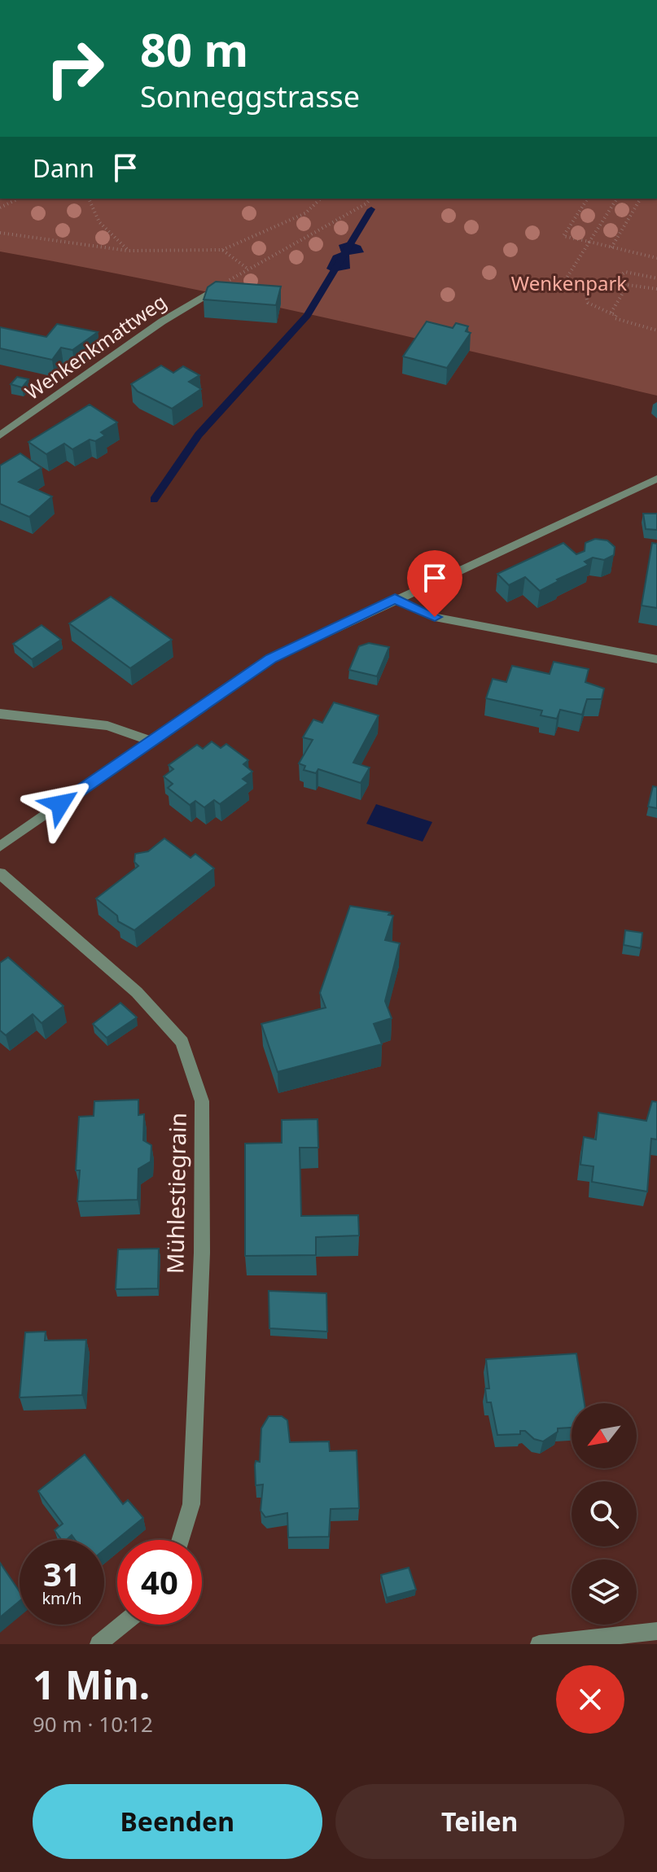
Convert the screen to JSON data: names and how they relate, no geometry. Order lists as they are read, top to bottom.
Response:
{
  "streets": {
    "street": ["Wenkenkmattweg", "Mühlestiegrain"]
  },
  "parks": ["Wenkenpark"],
  "north": "bottom left",
  "page": {
    "turn": ["80 m", "Sonneggstrasse"],
    "then": "Dann",
    "speed": "31 km/h",
    "limit": "40",
    "heading": ["1 Min.", "90 m · 10:12"],
    "buttons": ["Beenden", "Teilen"]
  }
}
